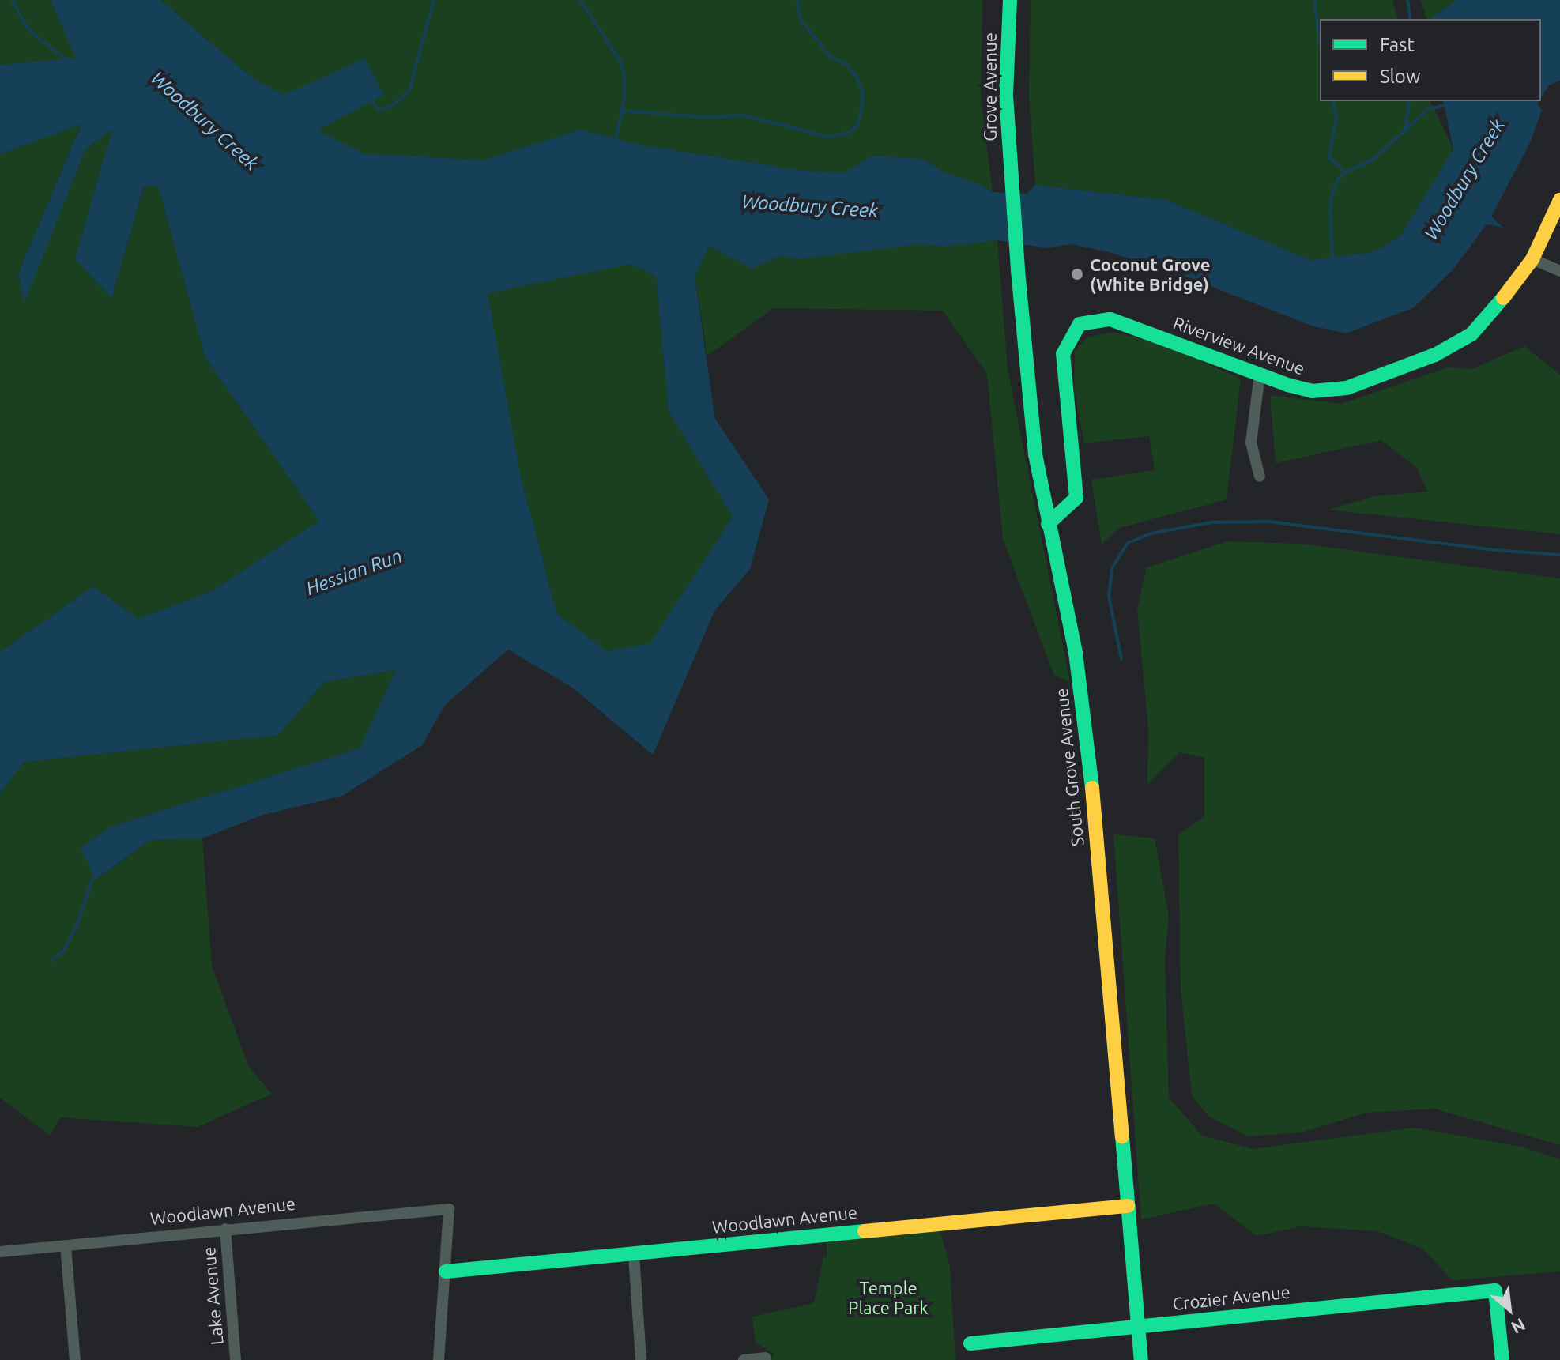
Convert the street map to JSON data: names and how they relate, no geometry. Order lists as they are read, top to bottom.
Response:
{
  "streets": {
    "street": [
      "Grove Avenue",
      "Riverview Avenue",
      "South Grove Avenue",
      "Woodlawn Avenue",
      "Lake Avenue",
      "Crozier Avenue"
    ]
  },
  "crossings": [
    ["Grove Avenue", "South Grove Avenue"],
    ["Riverview Avenue", "South Grove Avenue"],
    ["South Grove Avenue", "Woodlawn Avenue"],
    ["South Grove Avenue", "Crozier Avenue"],
    ["Woodlawn Avenue", "Lake Avenue"]
  ],
  "water": ["Woodbury Creek", "Hessian Run"],
  "parks": ["Temple Place Park"],
  "places": ["Coconut Grove (White Bridge)"],
  "legend": ["Fast", "Slow"],
  "north": "bottom right"
}
